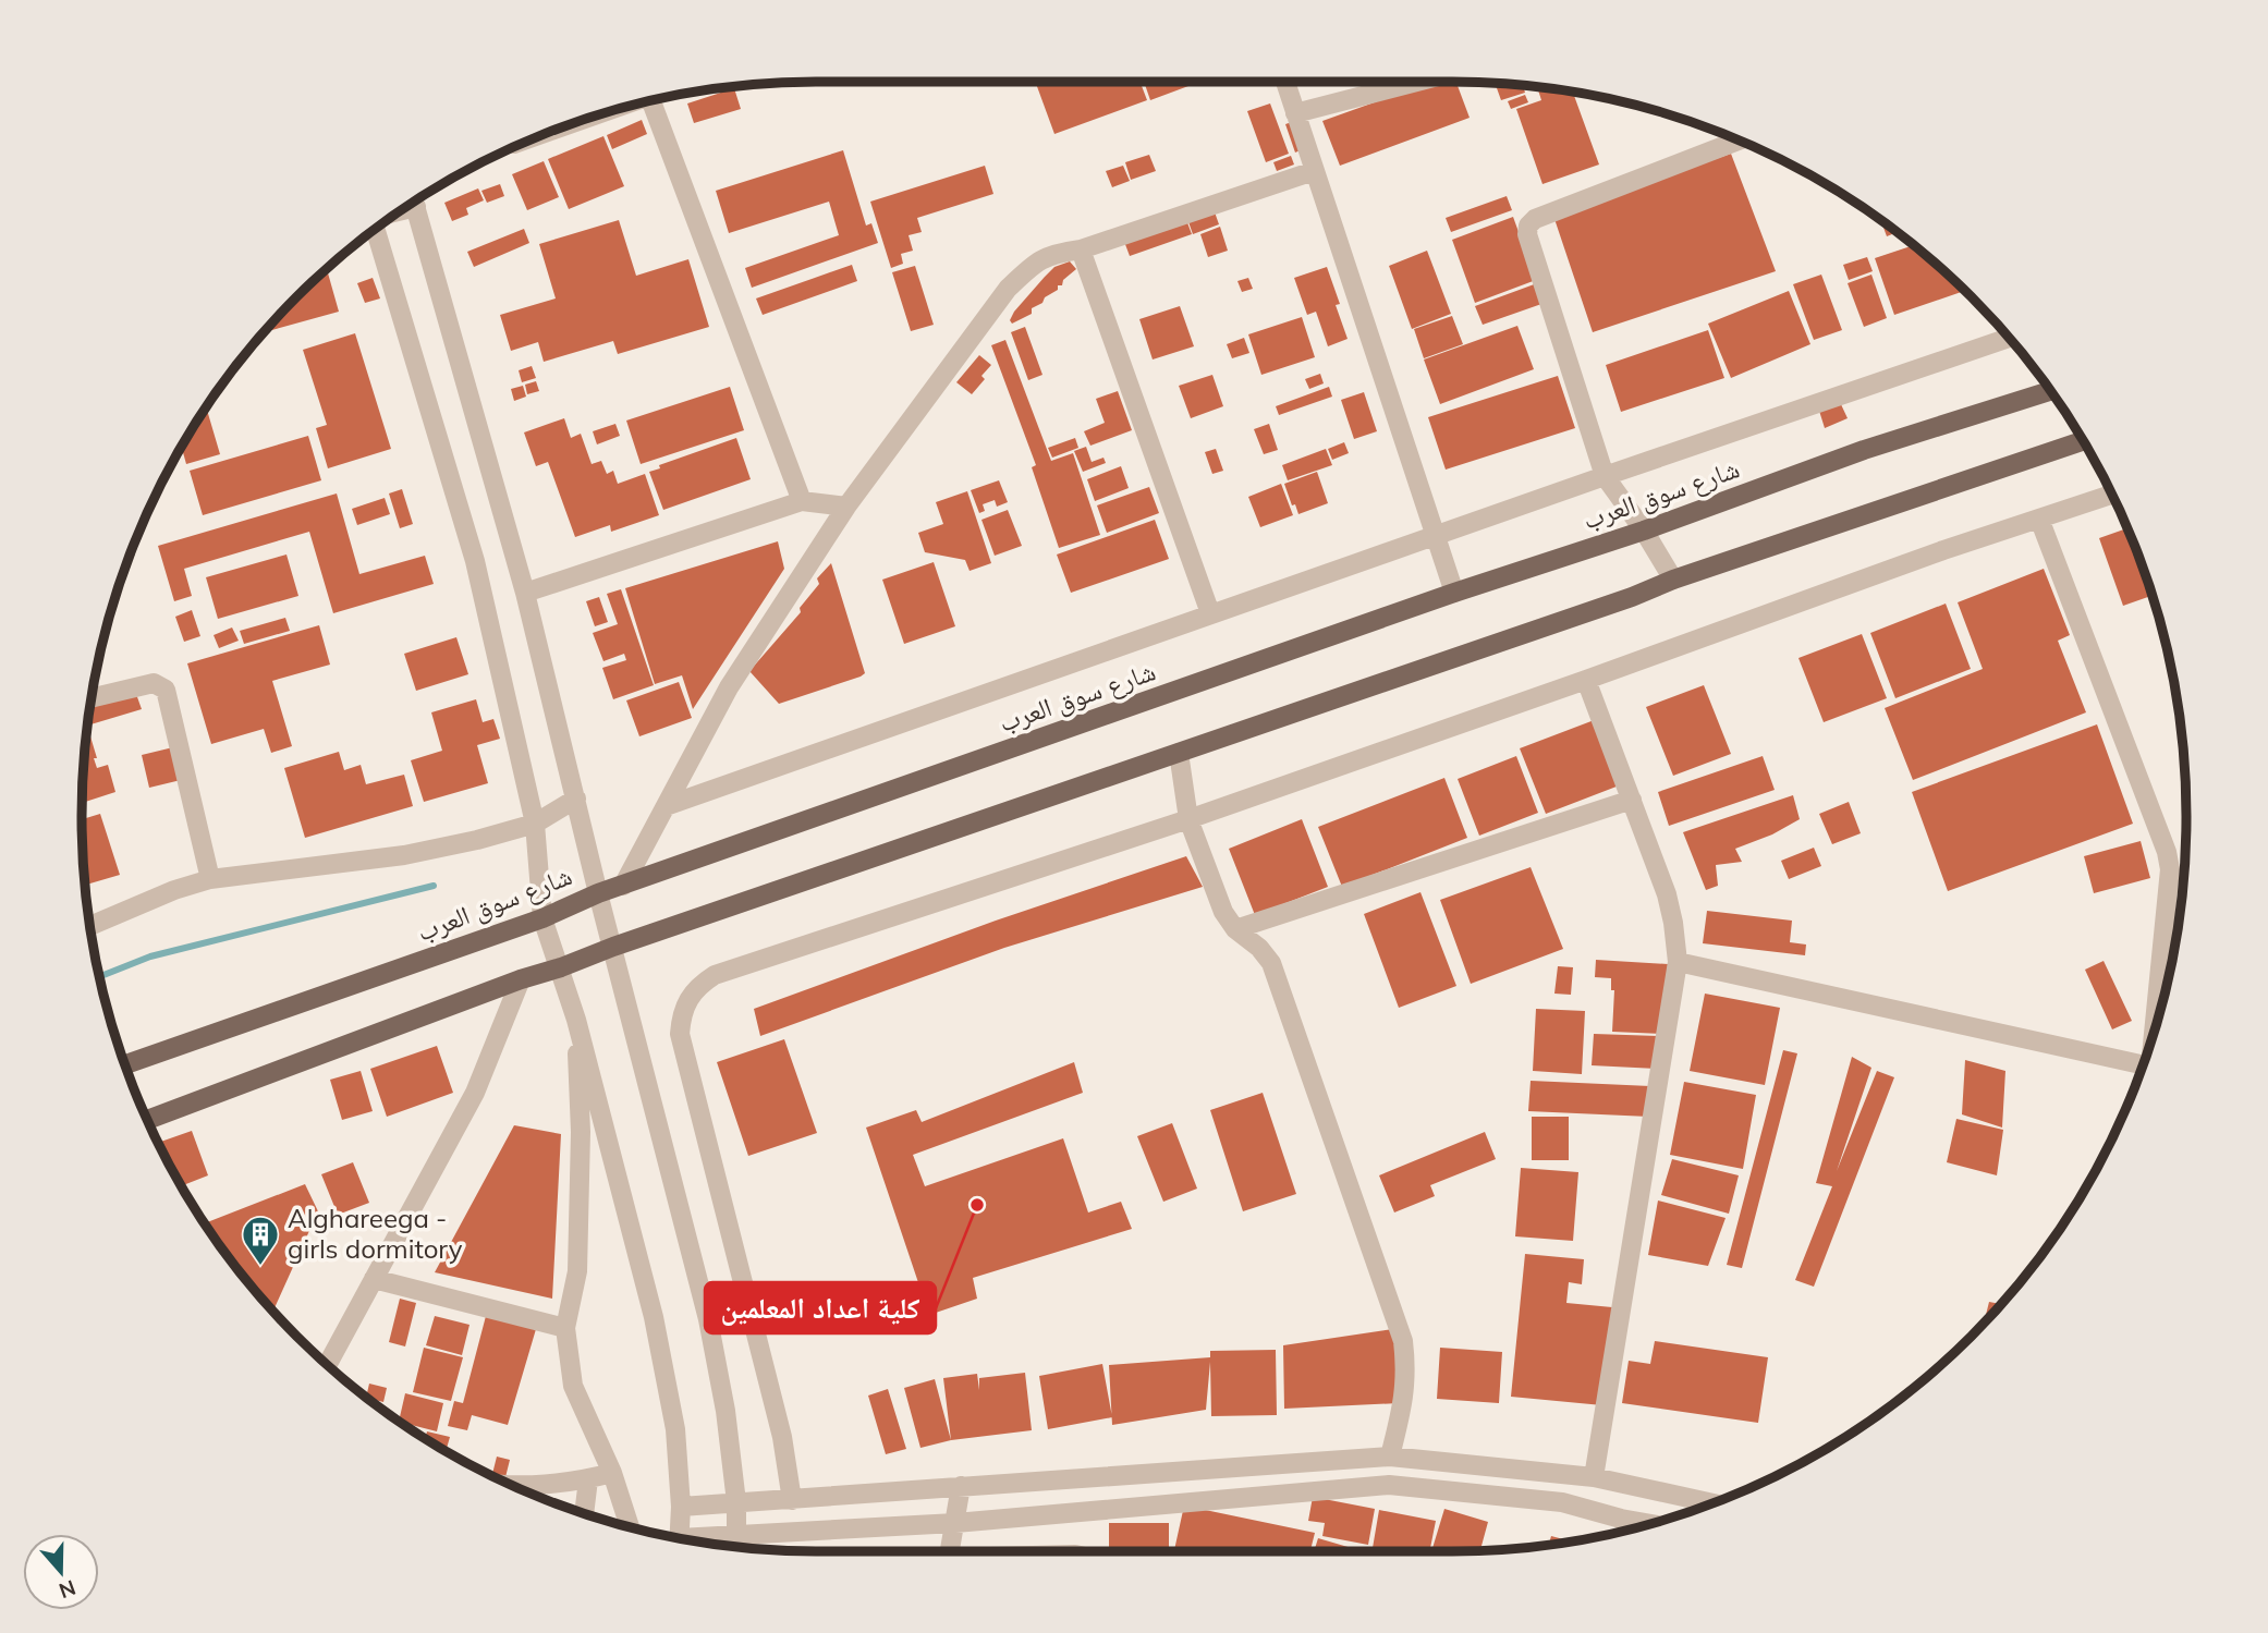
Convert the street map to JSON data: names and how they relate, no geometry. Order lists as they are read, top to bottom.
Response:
{
  "streets": {
    "main road": ["شارع سوق العرب"]
  },
  "places": {
    "other": ["كلية اعداد المعلمين"],
    "building": ["Alghareega - girls dormitory"]
  },
  "north": "bottom"
}
